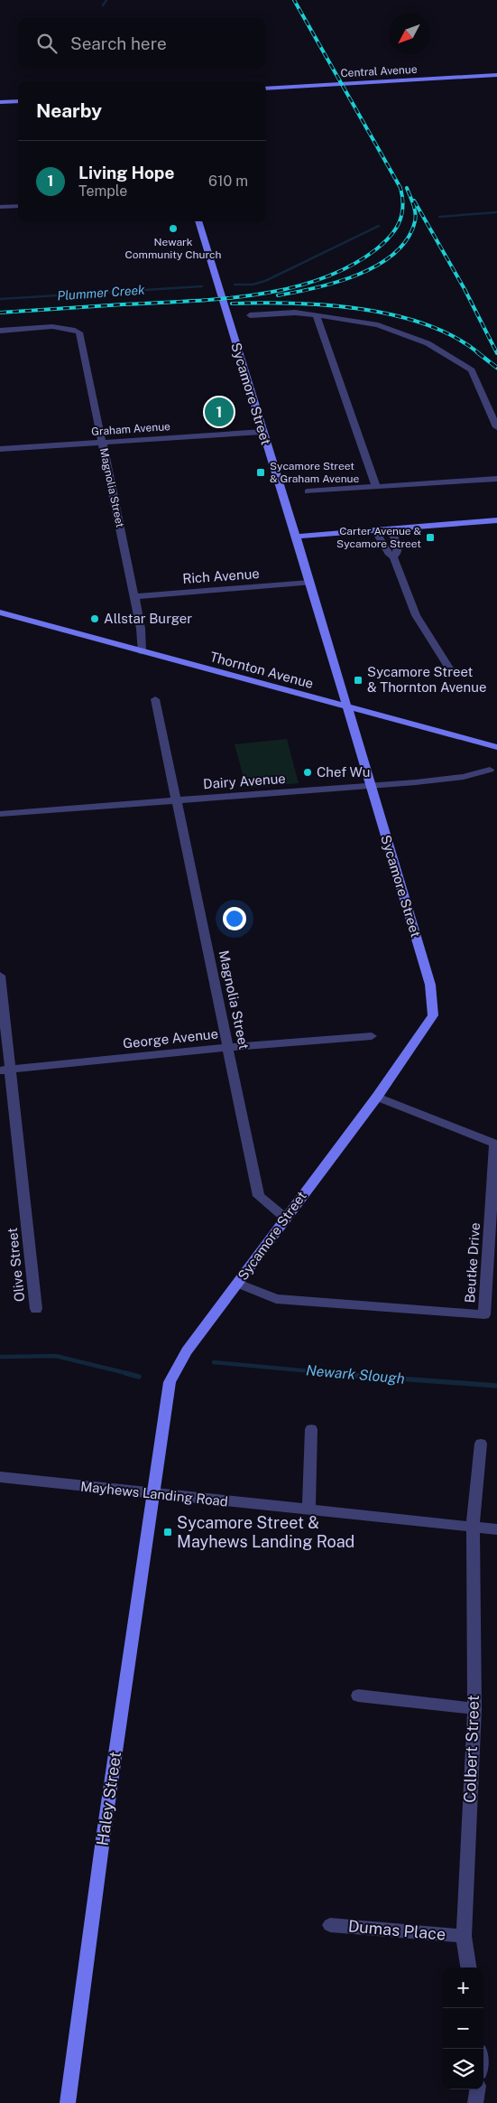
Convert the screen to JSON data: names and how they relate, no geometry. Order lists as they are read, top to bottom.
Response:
{
  "streets": {
    "street": [
      "Central Avenue",
      "Sycamore Street",
      "Graham Avenue",
      "Magnolia Street",
      "Rich Avenue",
      "Thornton Avenue",
      "Dairy Avenue",
      "George Avenue",
      "Beutke Drive",
      "Olive Street",
      "Mayhews Landing Road",
      "Colbert Street",
      "Haley Street",
      "Dumas Place"
    ]
  },
  "crossings": [
    ["Sycamore Street", "Graham Avenue"],
    ["Sycamore Street", "Magnolia Street"],
    ["Sycamore Street", "Rich Avenue"],
    ["Sycamore Street", "Thornton Avenue"],
    ["Sycamore Street", "Dairy Avenue"],
    ["Sycamore Street", "Beutke Drive"],
    ["Sycamore Street", "Mayhews Landing Road"],
    ["Sycamore Street", "Haley Street"],
    ["Graham Avenue", "Magnolia Street"],
    ["Magnolia Street", "Rich Avenue"],
    ["Magnolia Street", "Thornton Avenue"],
    ["Magnolia Street", "Dairy Avenue"],
    ["Magnolia Street", "George Avenue"],
    ["George Avenue", "Olive Street"],
    ["Mayhews Landing Road", "Colbert Street"],
    ["Mayhews Landing Road", "Haley Street"],
    ["Colbert Street", "Dumas Place"]
  ],
  "water": ["Plummer Creek", "Newark Slough"],
  "places": {
    "other": ["Newark Community Church", "Allstar Burger", "Chef Wu"],
    "transit": [
      "Sycamore Street & Graham Avenue",
      "Carter Avenue & Sycamore Street",
      "Sycamore Street & Thornton Avenue",
      "Sycamore Street & Mayhews Landing Road"
    ]
  },
  "north": "bottom left",
  "page": {
    "search": "Search here",
    "heading": "Nearby",
    "list": [
      {
        "mark": "1",
        "name": "Living Hope",
        "note": "Temple",
        "value": "610 m"
      }
    ],
    "pins": "1",
    "map_buttons": ["+", "−"]
  }
}
